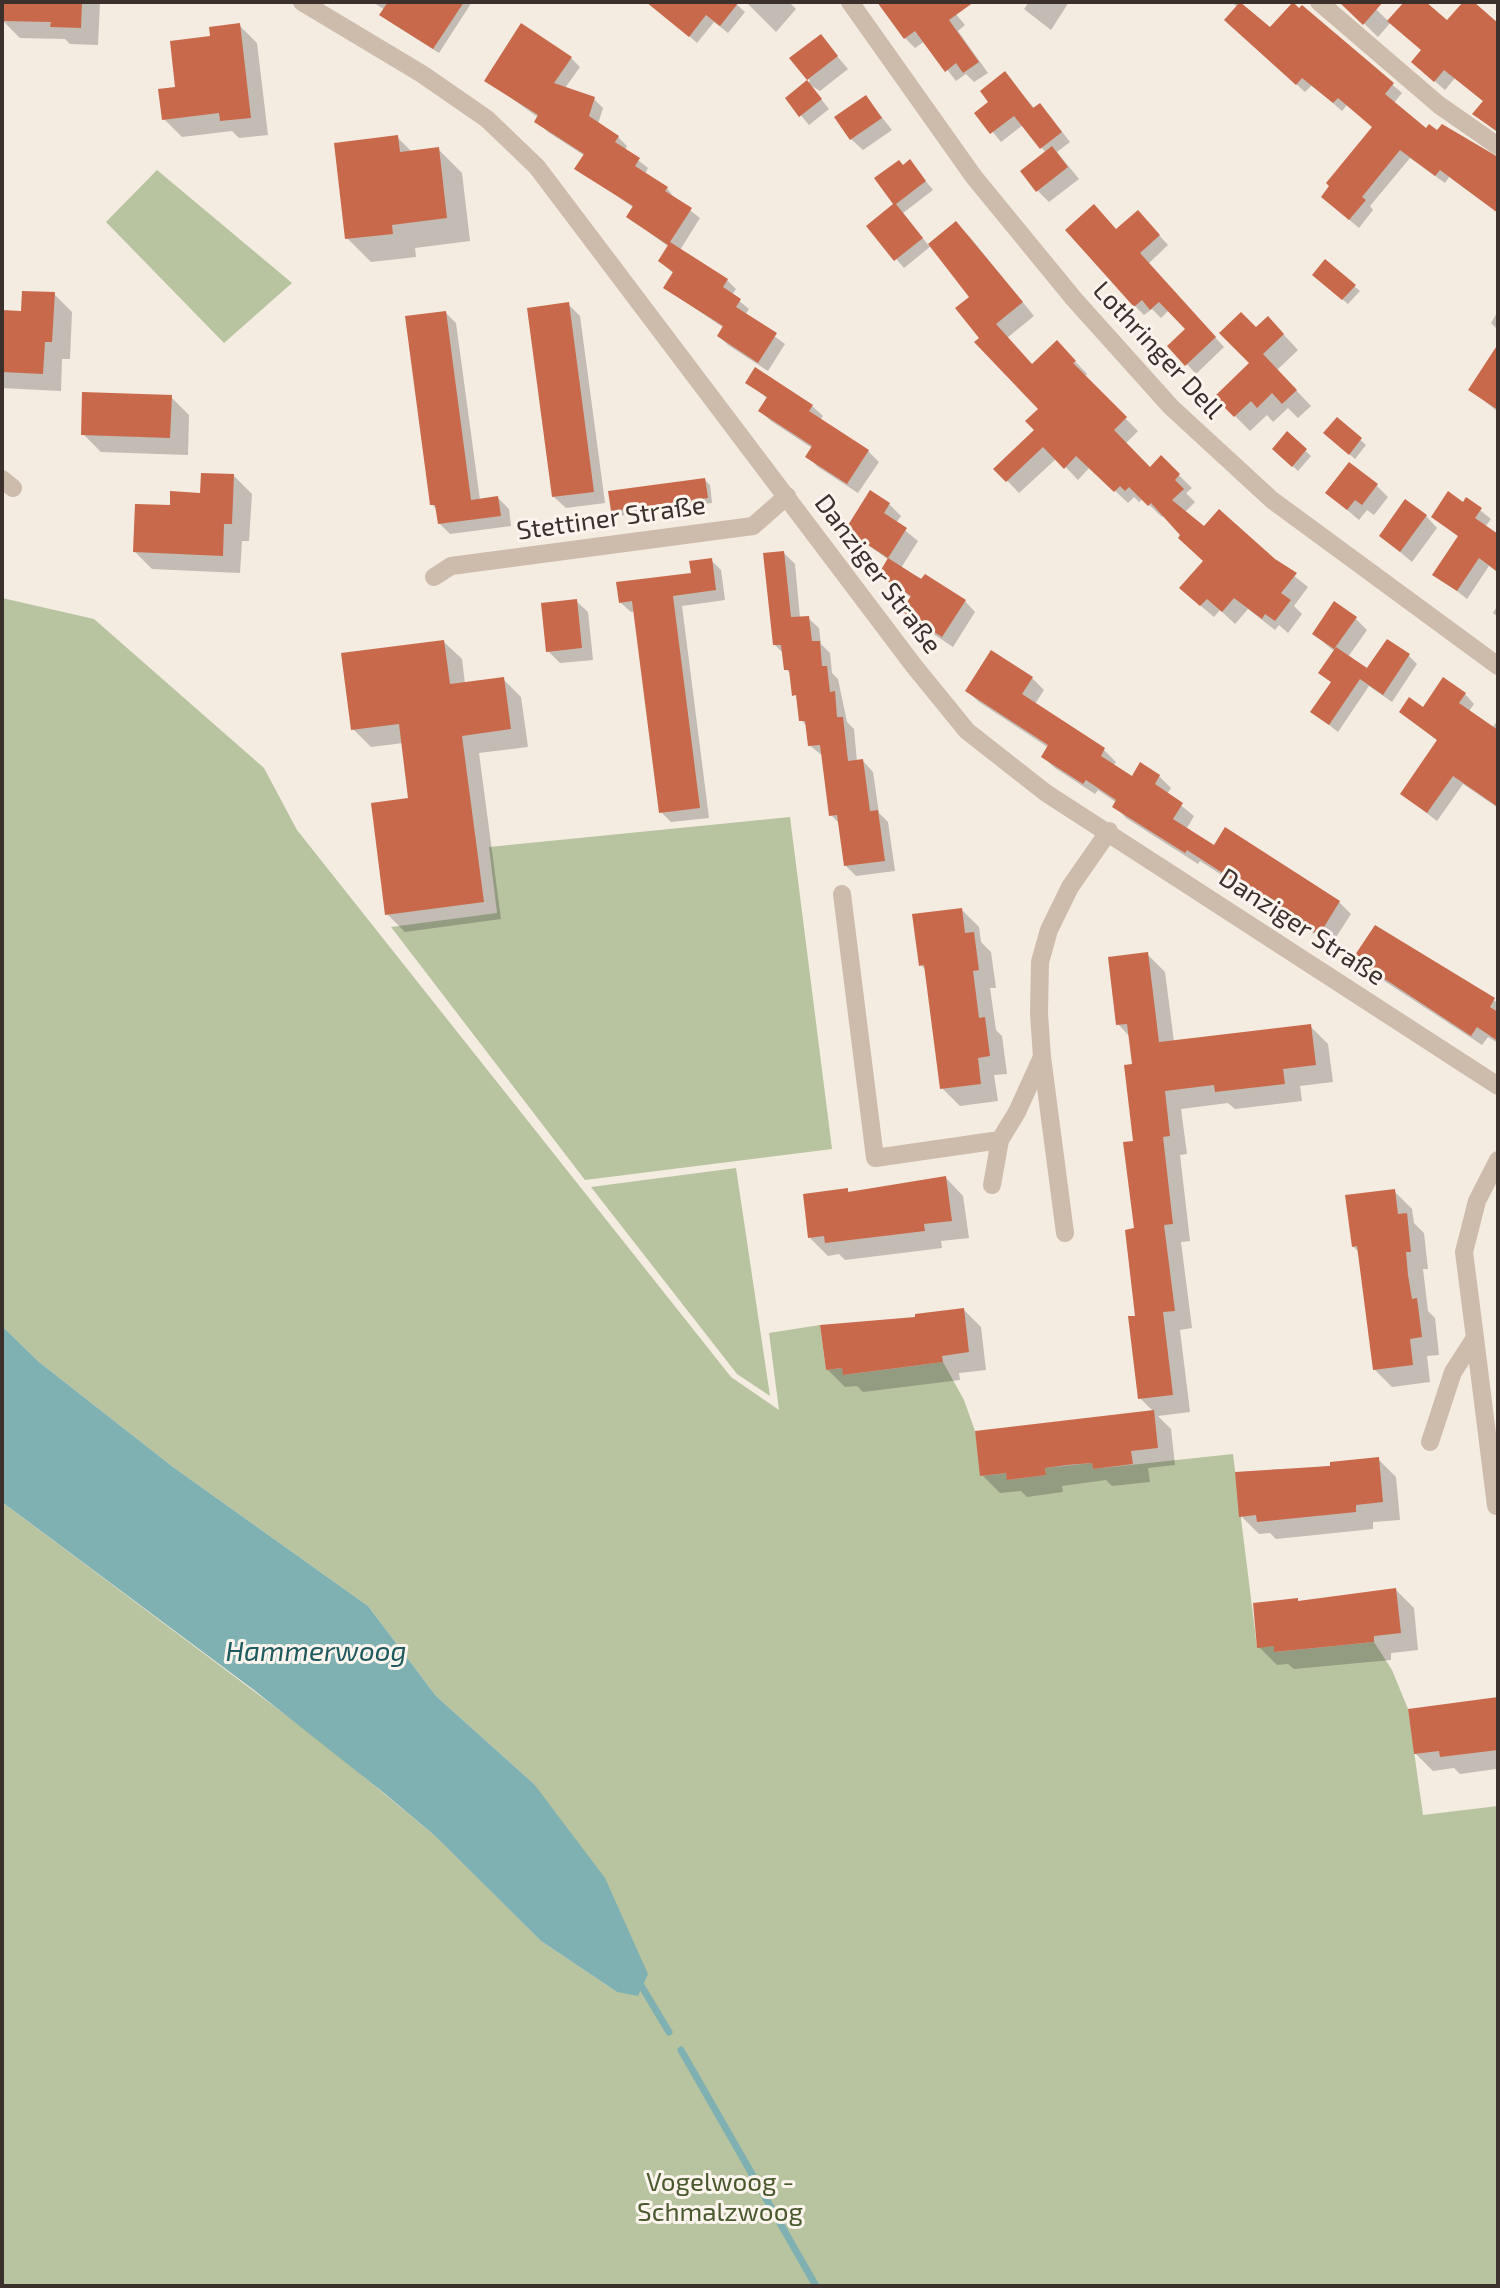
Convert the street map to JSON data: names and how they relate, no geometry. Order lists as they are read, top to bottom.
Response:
{
  "streets": {
    "street": ["Lothringer Dell", "Stettiner Straße", "Danziger Straße"]
  },
  "crossings": [
    ["Stettiner Straße", "Danziger Straße"]
  ],
  "water": ["Hammerwoog"],
  "parks": ["Vogelwoog - Schmalzwoog"]
}
